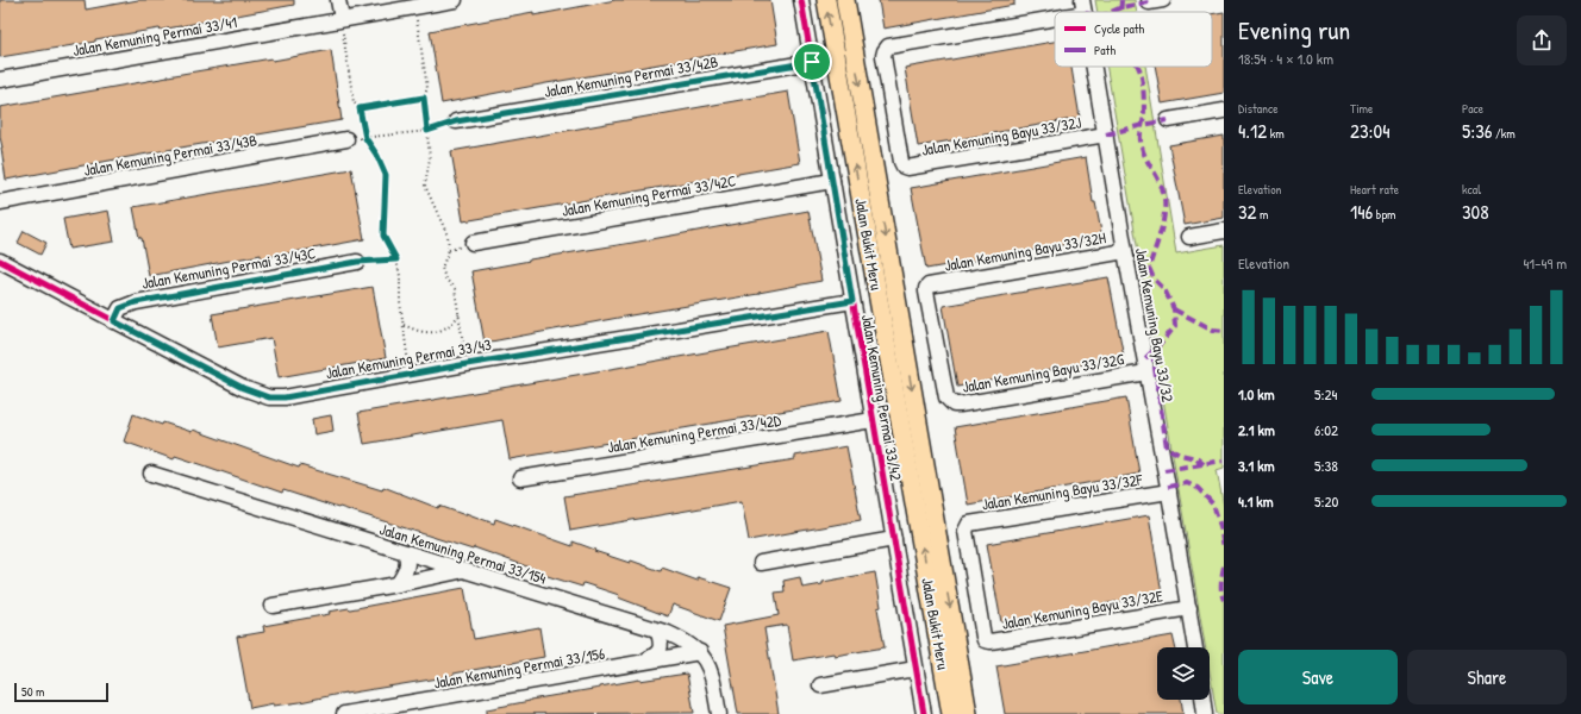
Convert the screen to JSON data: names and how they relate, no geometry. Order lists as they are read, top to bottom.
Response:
{
  "streets": {
    "main road": ["Jalan Bukit Meru"],
    "street": [
      "Jalan Kemuning Permai 33/41",
      "Jalan Kemuning Permai 33/42B",
      "Jalan Kemuning Bayu 33/32J",
      "Jalan Kemuning Permai 33/43B",
      "Jalan Kemuning Permai 33/42C",
      "Jalan Kemuning Bayu 33/32H",
      "Jalan Kemuning Permai 33/43C",
      "Jalan Kemuning Bayu 33/32",
      "Jalan Kemuning Permai 33/43",
      "Jalan Kemuning Bayu 33/32G",
      "Jalan Kemuning Permai 33/42",
      "Jalan Kemuning Permai 33/42D",
      "Jalan Kemuning Bayu 33/32F",
      "Jalan Kemuning Permai 33/154",
      "Jalan Kemuning Bayu 33/32E",
      "Jalan Kemuning Permai 33/156"
    ]
  },
  "crossings": [
    ["Jalan Kemuning Permai 33/42B", "Jalan Kemuning Permai 33/42"],
    ["Jalan Kemuning Bayu 33/32J", "Jalan Kemuning Bayu 33/32"],
    ["Jalan Kemuning Permai 33/42C", "Jalan Kemuning Permai 33/42"],
    ["Jalan Kemuning Bayu 33/32H", "Jalan Kemuning Bayu 33/32"],
    ["Jalan Kemuning Bayu 33/32H", "Jalan Kemuning Bayu 33/32G"],
    ["Jalan Kemuning Permai 33/43C", "Jalan Kemuning Permai 33/43"],
    ["Jalan Kemuning Bayu 33/32", "Jalan Kemuning Bayu 33/32G"],
    ["Jalan Kemuning Bayu 33/32", "Jalan Kemuning Bayu 33/32F"],
    ["Jalan Kemuning Bayu 33/32", "Jalan Kemuning Bayu 33/32E"],
    ["Jalan Kemuning Permai 33/43", "Jalan Kemuning Permai 33/42"],
    ["Jalan Kemuning Permai 33/42", "Jalan Kemuning Permai 33/42D"],
    ["Jalan Kemuning Bayu 33/32F", "Jalan Kemuning Bayu 33/32E"],
    ["Jalan Kemuning Permai 33/154", "Jalan Kemuning Permai 33/156"]
  ],
  "legend": ["Cycle path", "Path"],
  "scale_bar": "50 m",
  "page": {
    "heading": ["Evening run", "18:54 · 4 × 1.0 km"],
    "stats": [
      ["Distance", "4.12 km"],
      ["Time", "23:04"],
      ["Pace", "5:36 /km"],
      ["Elevation", "32 m"],
      ["Heart rate", "146 bpm"],
      ["kcal", "308"]
    ],
    "chart": ["Elevation", "41–49 m"],
    "list": [
      {
        "name": "1.0 km",
        "note": "5:24"
      },
      {
        "name": "2.1 km",
        "note": "6:02"
      },
      {
        "name": "3.1 km",
        "note": "5:38"
      },
      {
        "name": "4.1 km",
        "note": "5:20"
      }
    ],
    "buttons": ["Save", "Share"],
    "scale": "50 m"
  }
}
